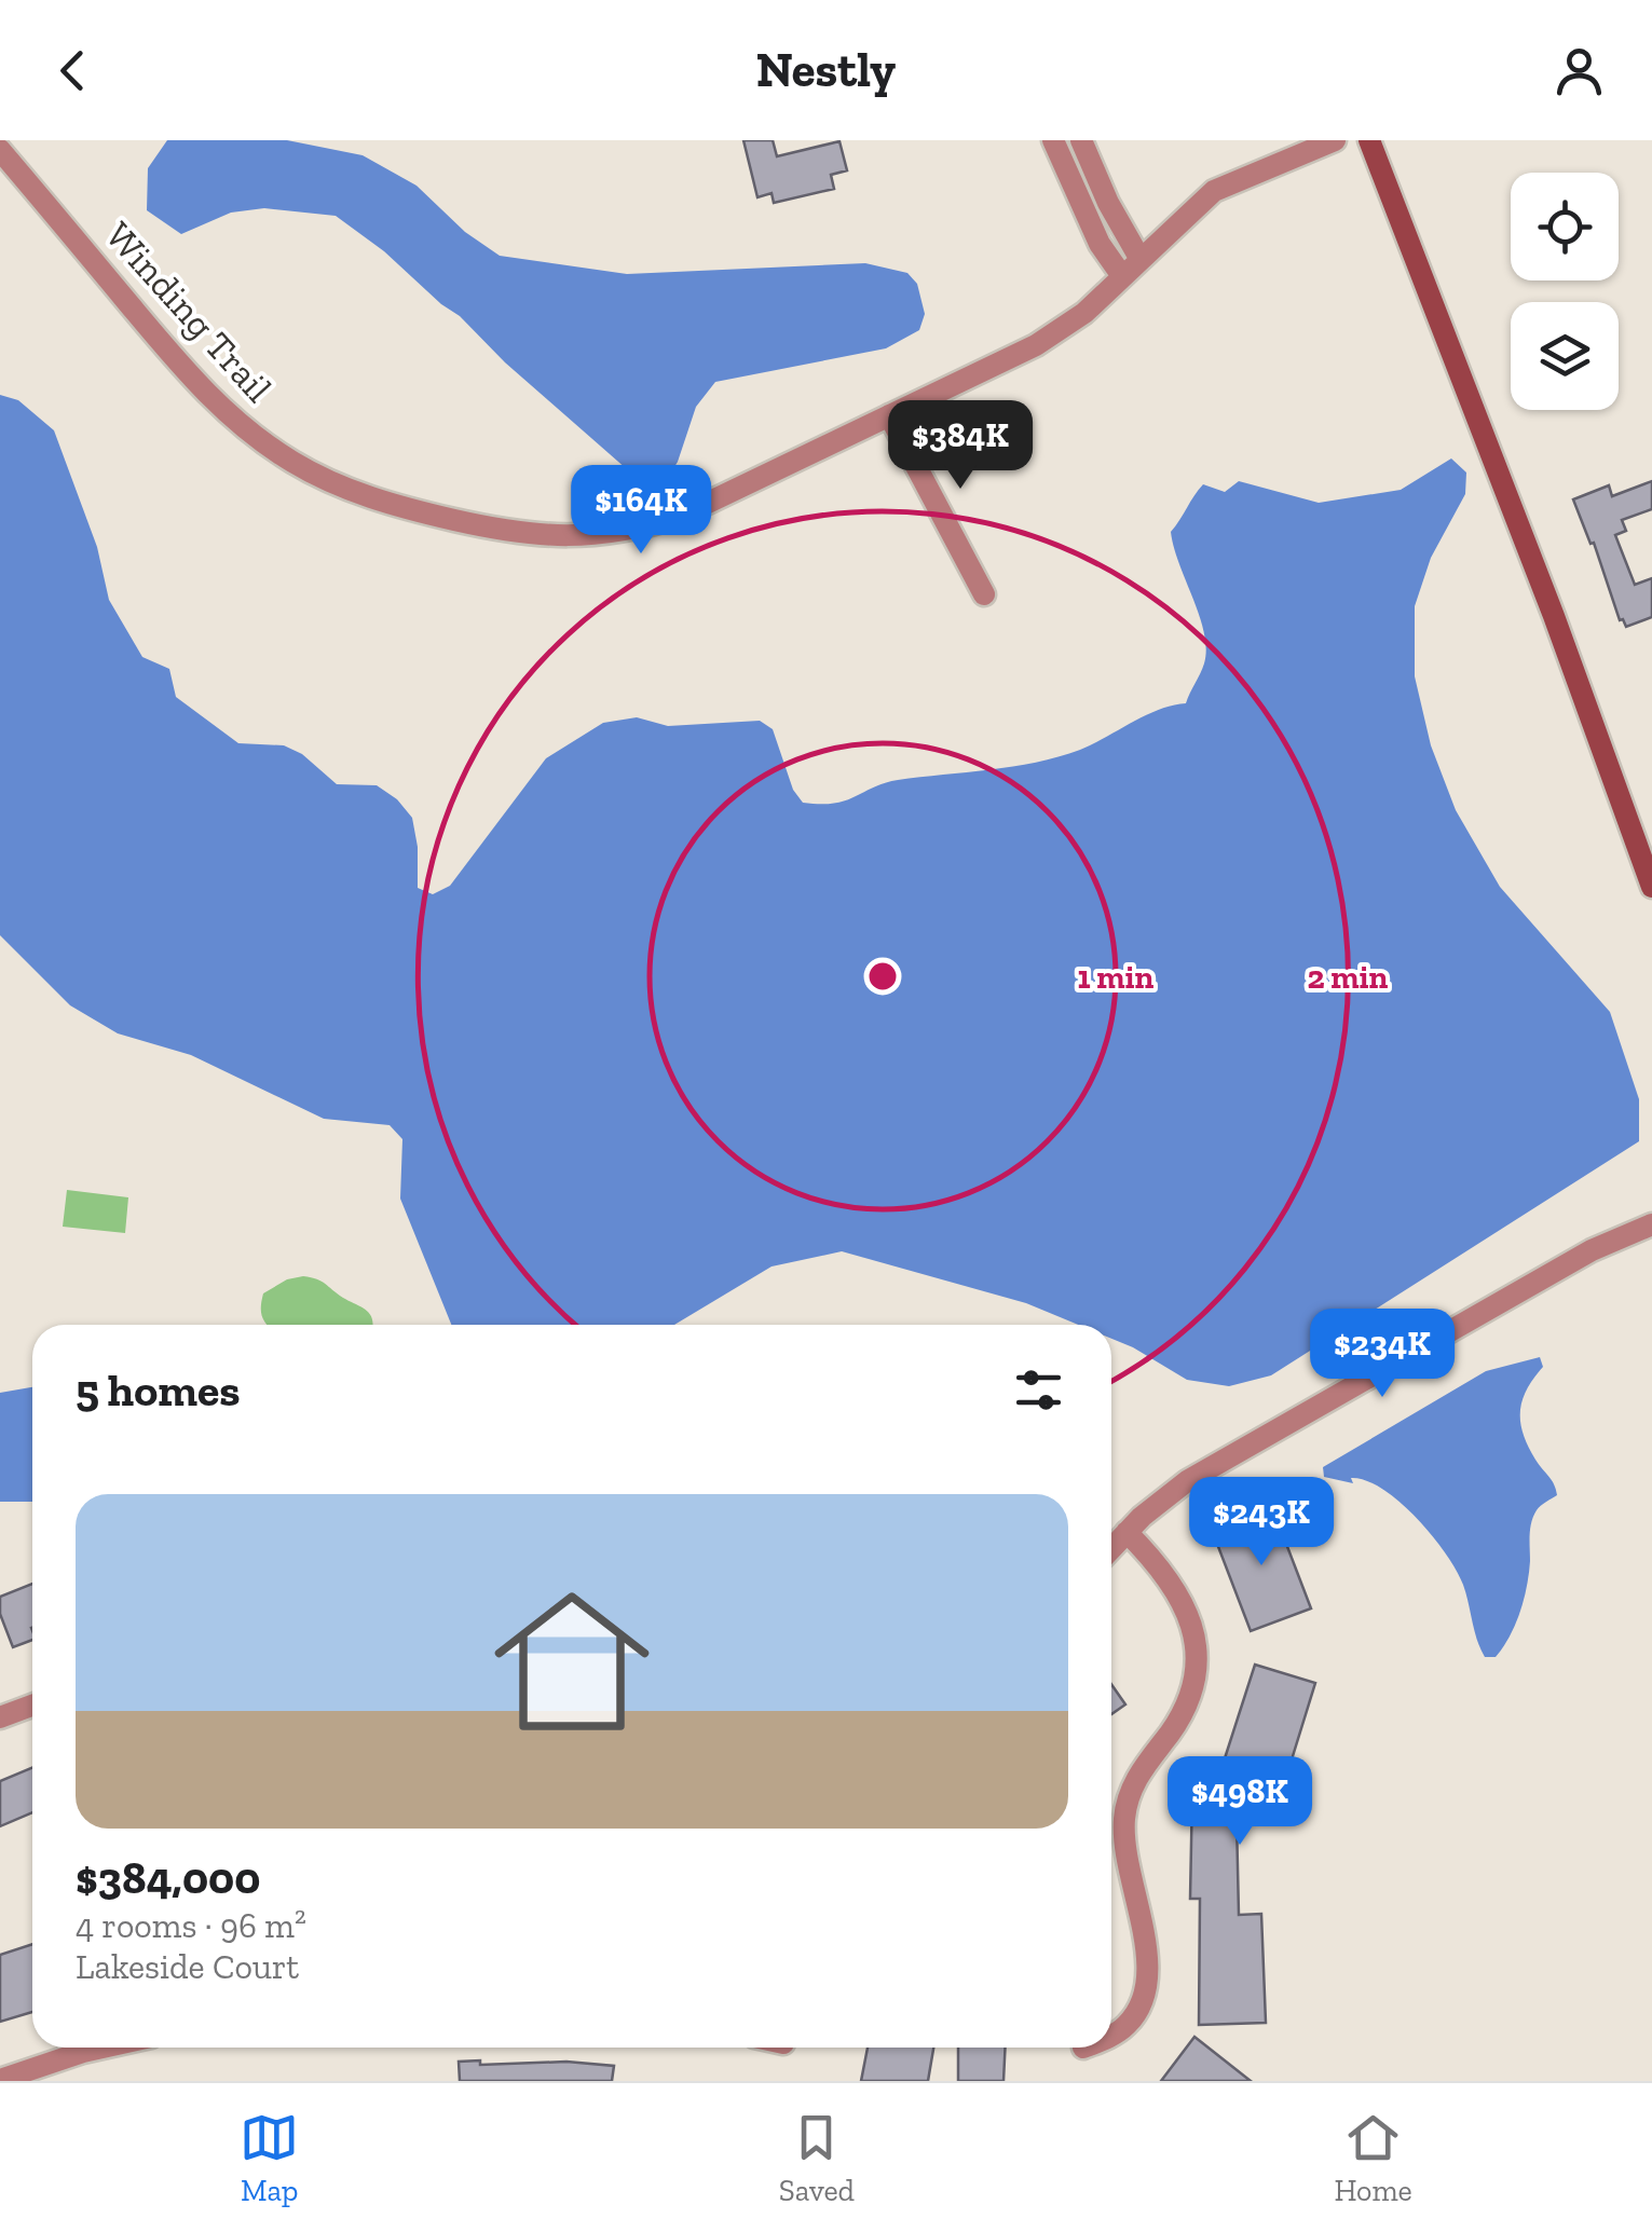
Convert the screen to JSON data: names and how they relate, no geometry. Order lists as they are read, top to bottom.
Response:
{
  "streets": {
    "street": ["Winding Trail"]
  },
  "page": {
    "header": "Nestly",
    "price": [
      "$384K",
      "$164K",
      "$234K",
      "$243K",
      "$498K"
    ],
    "heading": "5 homes",
    "list": [
      {
        "name": "$384,000",
        "note": "4 rooms · 96 m² · Lakeside Court"
      }
    ],
    "tabs": ["Map", "Saved", "Home"]
  },
  "rings": ["1 min", "2 min"]
}
